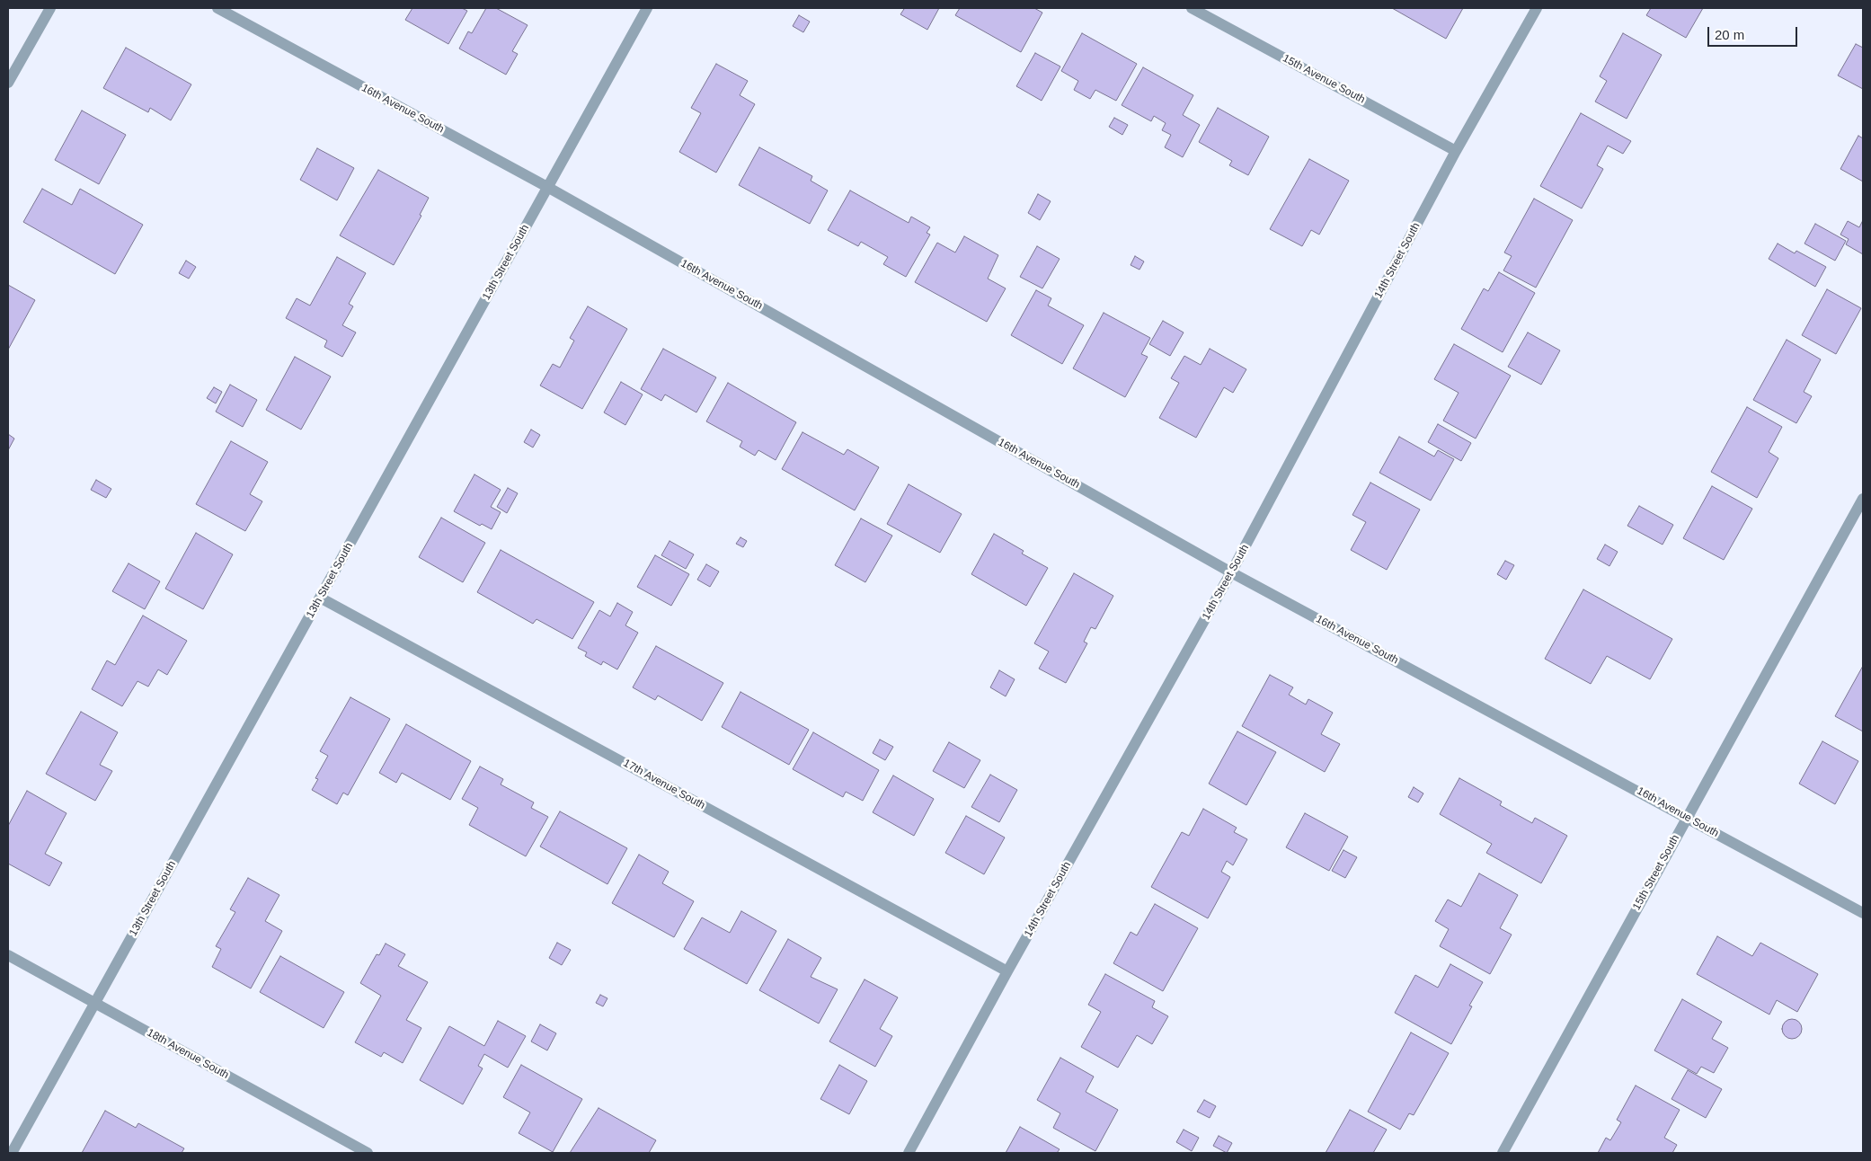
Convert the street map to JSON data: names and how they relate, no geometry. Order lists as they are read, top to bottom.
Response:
{
  "streets": {
    "street": [
      "15th Avenue South",
      "16th Avenue South",
      "14th Street South",
      "13th Street South",
      "17th Avenue South",
      "15th Street South",
      "18th Avenue South"
    ]
  },
  "crossings": [
    ["15th Avenue South", "14th Street South"],
    ["16th Avenue South", "14th Street South"],
    ["16th Avenue South", "13th Street South"],
    ["16th Avenue South", "15th Street South"],
    ["14th Street South", "17th Avenue South"],
    ["13th Street South", "17th Avenue South"],
    ["13th Street South", "18th Avenue South"]
  ],
  "scale_bar": "20 m"
}
